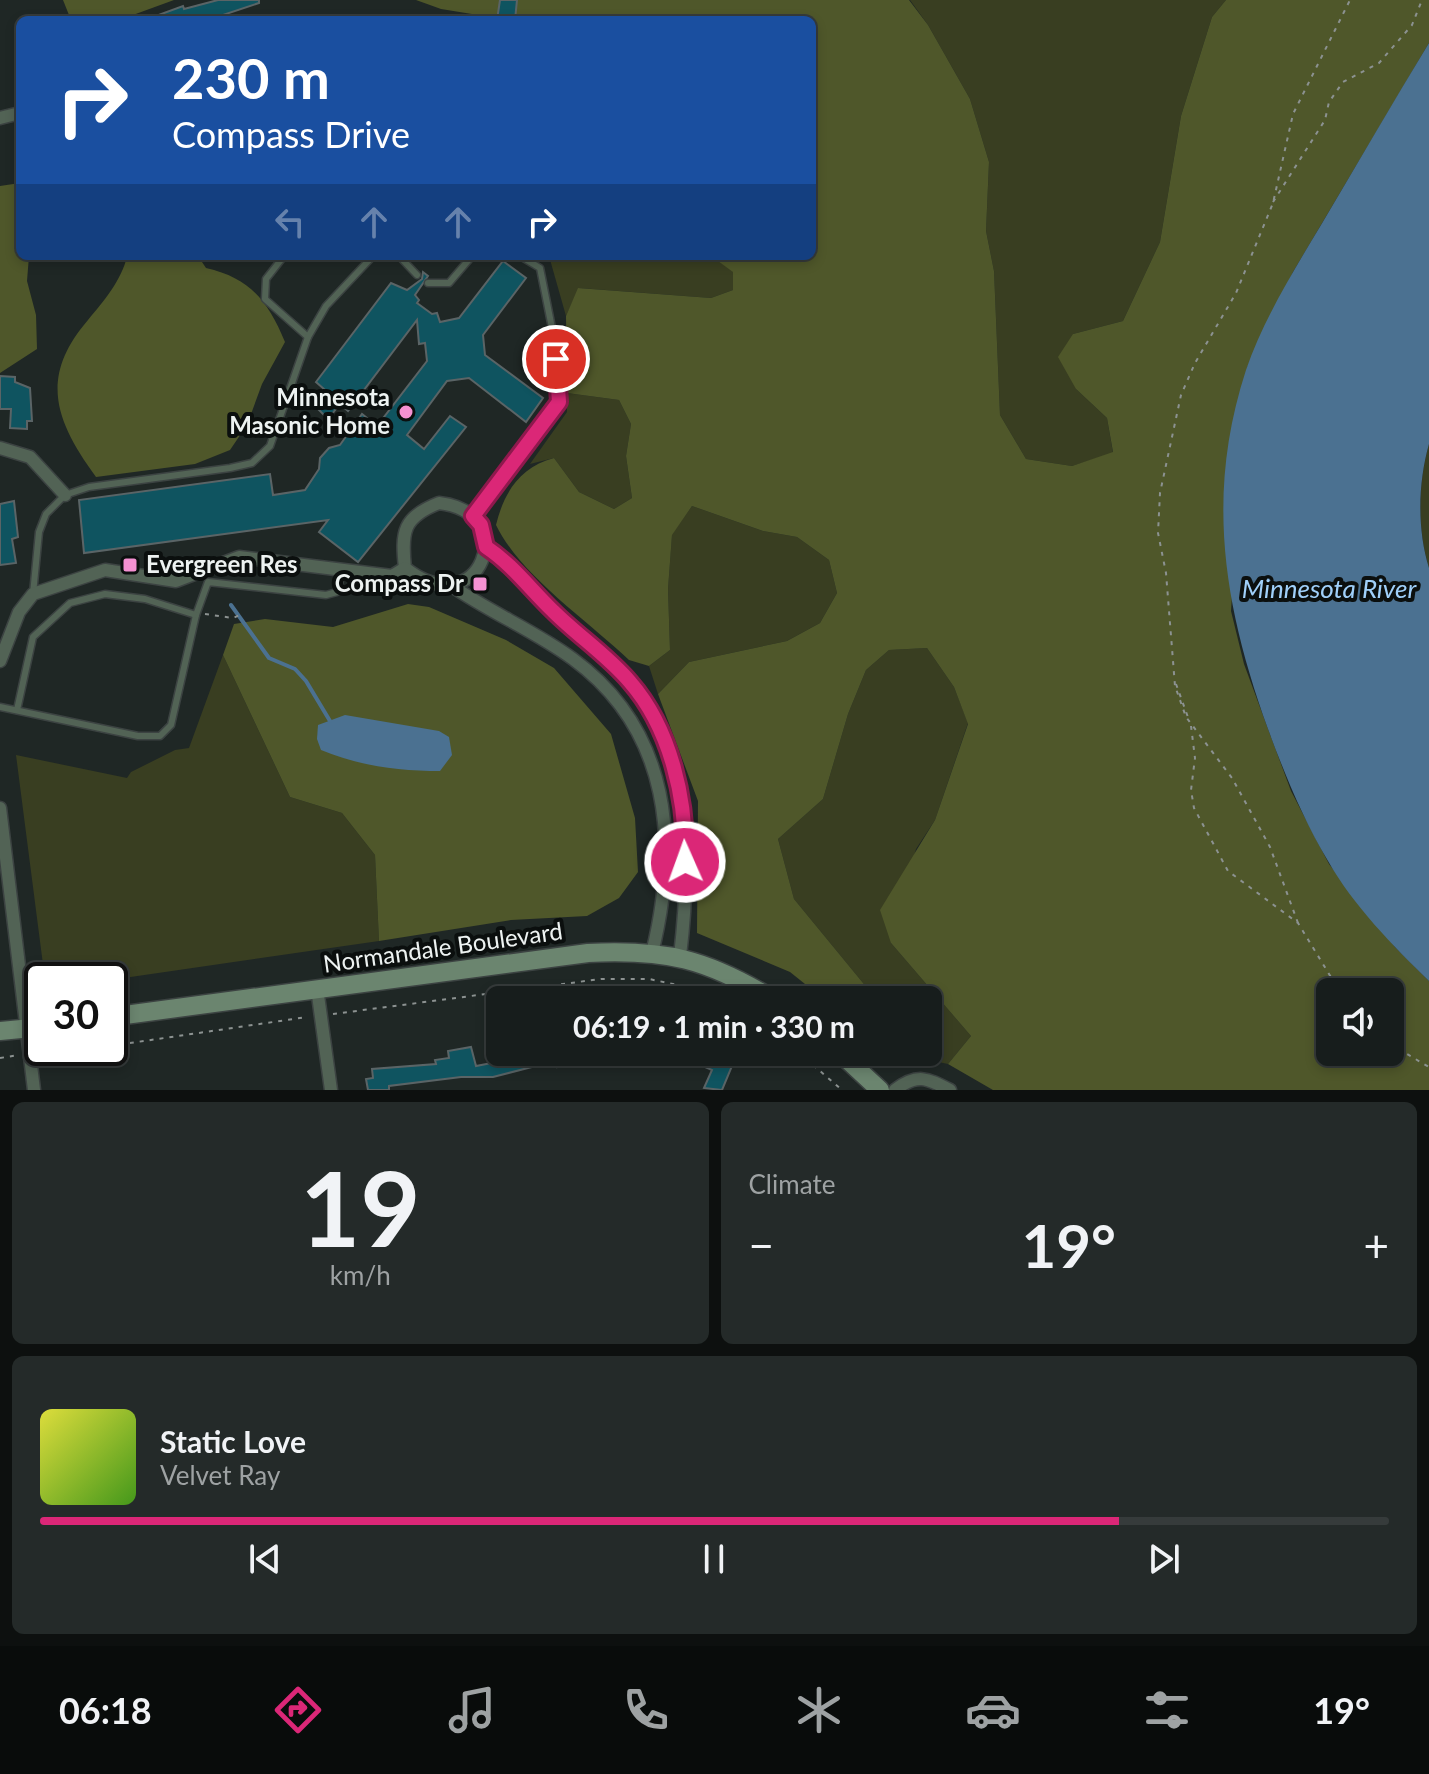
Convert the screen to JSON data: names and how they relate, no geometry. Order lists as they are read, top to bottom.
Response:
{
  "streets": {
    "street": ["Normandale Boulevard"]
  },
  "water": ["Minnesota River"],
  "places": {
    "other": ["Minnesota Masonic Home"],
    "transit": ["Evergreen Res", "Compass Dr"]
  },
  "page": {
    "turn": ["230 m", "Compass Drive"],
    "limit": "30",
    "trip": "06:19 · 1 min · 330 m",
    "tile": [
      ["19", "km/h"],
      "Climate"
    ],
    "heat": ["−", "19°", "+"],
    "song": ["Static Love", "Velvet Ray"],
    "tabs": ["06:18", "19°"]
  }
}
